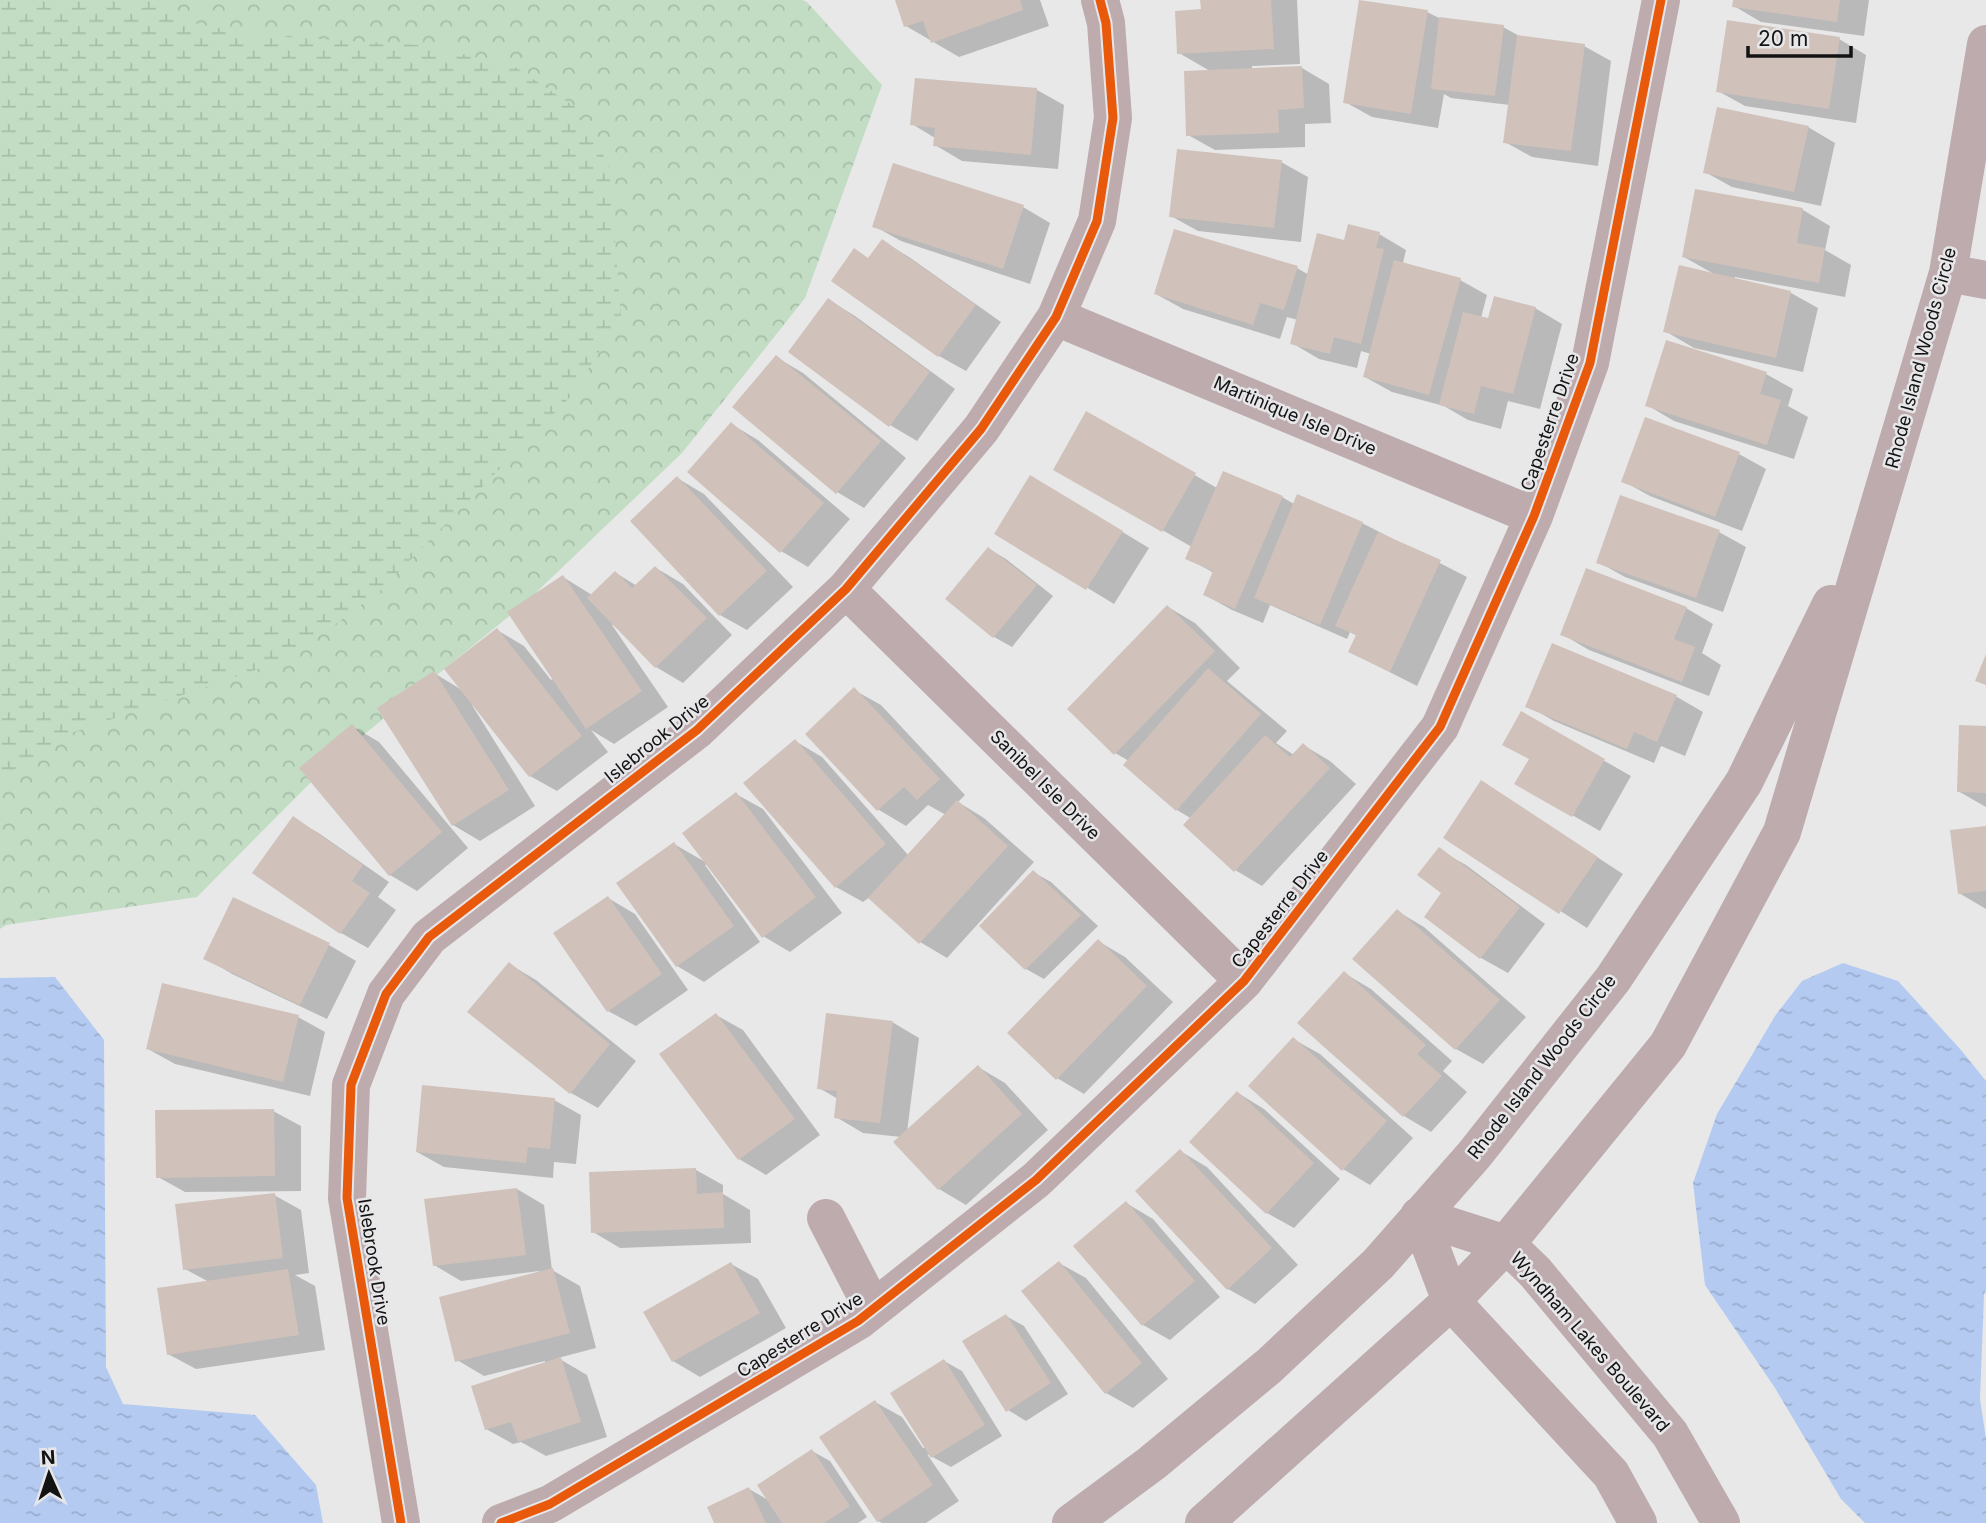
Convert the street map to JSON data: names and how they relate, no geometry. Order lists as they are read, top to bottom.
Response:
{
  "streets": {
    "street": [
      "Rhode Island Woods Circle",
      "Martinique Isle Drive",
      "Capesterre Drive",
      "Islebrook Drive",
      "Sanibel Isle Drive",
      "Wyndham Lakes Boulevard"
    ]
  },
  "crossings": [
    ["Rhode Island Woods Circle", "Wyndham Lakes Boulevard"],
    ["Martinique Isle Drive", "Capesterre Drive"],
    ["Martinique Isle Drive", "Islebrook Drive"],
    ["Capesterre Drive", "Sanibel Isle Drive"],
    ["Islebrook Drive", "Sanibel Isle Drive"]
  ],
  "scale_bar": "20 m",
  "north": "top"
}
